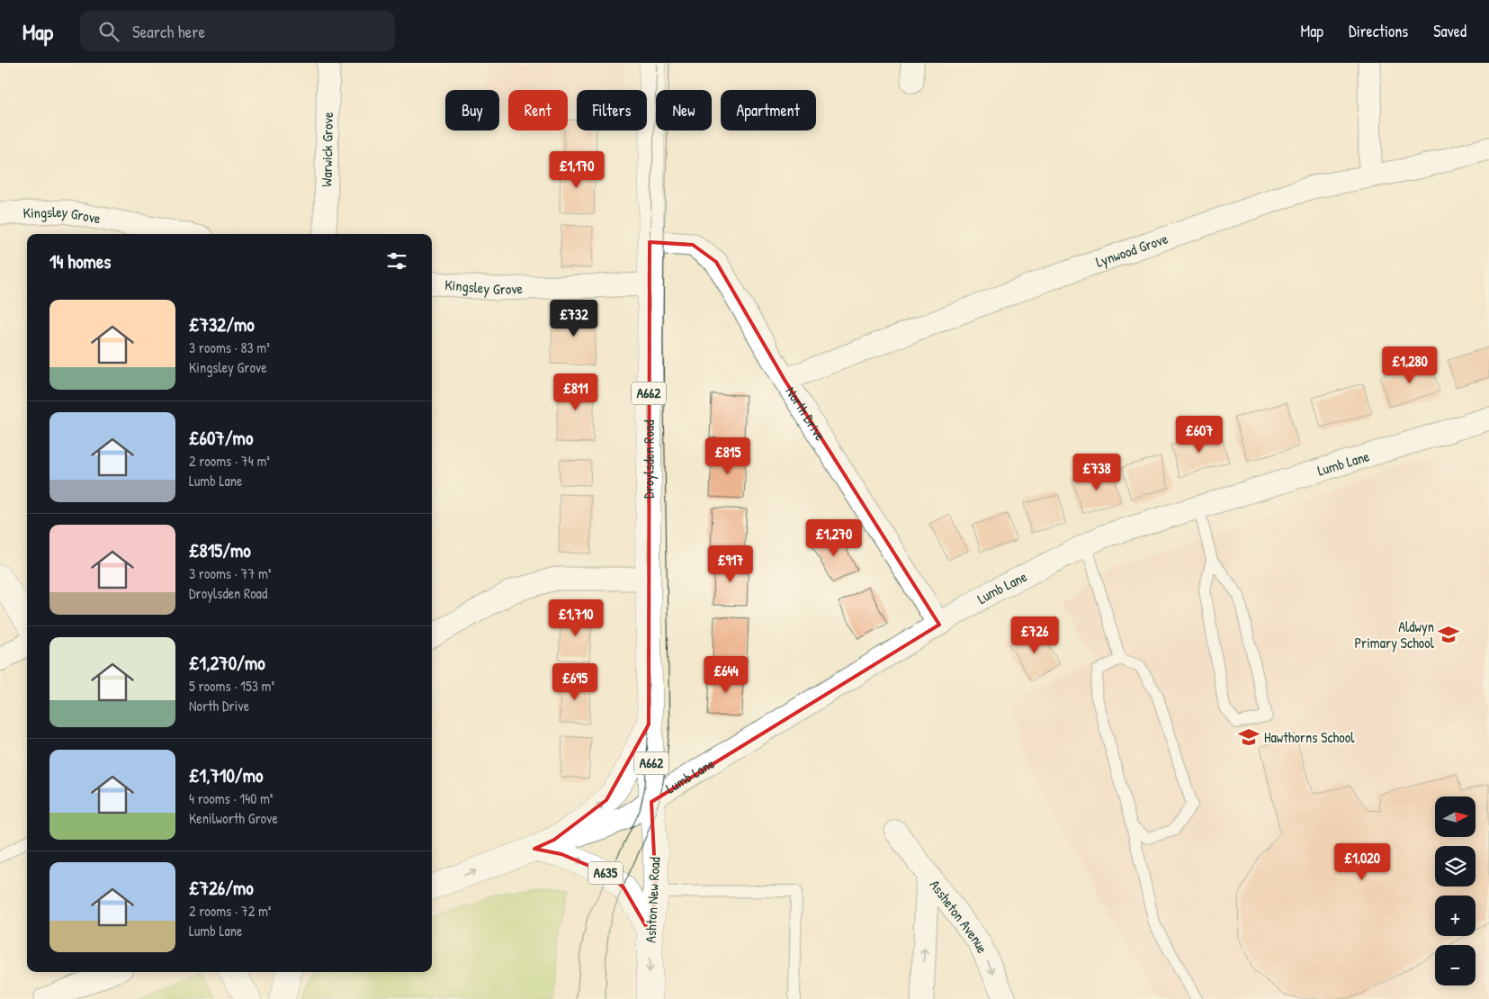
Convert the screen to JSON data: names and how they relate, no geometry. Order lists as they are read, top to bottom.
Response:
{
  "streets": {
    "main road": [
      "A662",
      "Droylsden Road",
      "Lumb Lane",
      "A635",
      "Ashton New Road"
    ],
    "street": [
      "Warwick Grove",
      "Kingsley Grove",
      "Lynwood Grove",
      "North Drive",
      "Assheton Avenue"
    ]
  },
  "crossings": [
    ["Kingsley Grove", "Droylsden Road"],
    ["Lynwood Grove", "North Drive"],
    ["North Drive", "Droylsden Road"],
    ["North Drive", "Lumb Lane"],
    ["Droylsden Road", "Lumb Lane"],
    ["Droylsden Road", "Ashton New Road"],
    ["Lumb Lane", "A635"],
    ["Lumb Lane", "Ashton New Road"],
    ["A635", "Ashton New Road"]
  ],
  "places": {
    "school or university": ["Aldwyn Primary School", "Hawthorns School"]
  },
  "north": "right",
  "page": {
    "header": "Map",
    "search": "Search here",
    "nav": ["Map", "Directions", "Saved"],
    "chip": [
      "Buy",
      "Rent",
      "Filters",
      "New",
      "Apartment"
    ],
    "price": [
      "£1,170",
      "£732",
      "£1,280",
      "£811",
      "£607",
      "£815",
      "£738",
      "£1,270",
      "£917",
      "£1,710",
      "£726",
      "£644",
      "£695",
      "£1,020"
    ],
    "heading": "14 homes",
    "list": [
      {
        "name": "£732/mo",
        "note": "3 rooms · 83 m² · Kingsley Grove"
      },
      {
        "name": "£607/mo",
        "note": "2 rooms · 74 m² · Lumb Lane"
      },
      {
        "name": "£815/mo",
        "note": "3 rooms · 77 m² · Droylsden Road"
      },
      {
        "name": "£1,270/mo",
        "note": "5 rooms · 153 m² · North Drive"
      },
      {
        "name": "£1,710/mo",
        "note": "4 rooms · 140 m² · Kenilworth Grove"
      },
      {
        "name": "£726/mo",
        "note": "2 rooms · 72 m² · Lumb Lane"
      }
    ],
    "map_buttons": ["+", "−"]
  }
}
